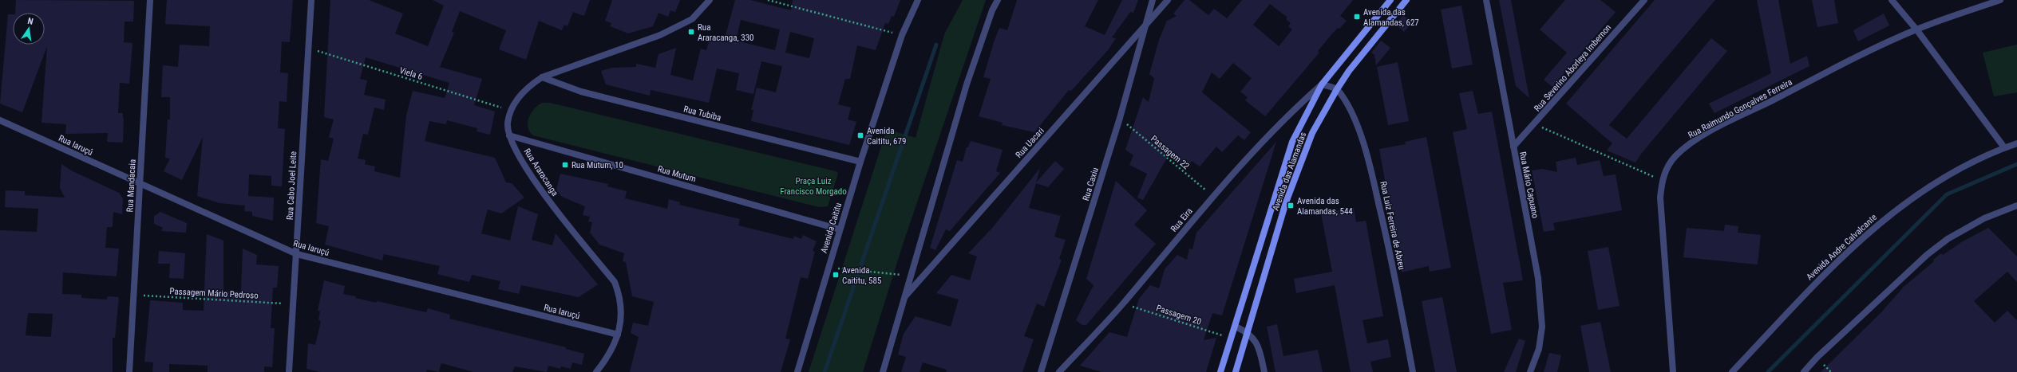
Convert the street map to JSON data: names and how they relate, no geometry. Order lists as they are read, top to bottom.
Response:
{
  "streets": {
    "street": [
      "Rua Severino Aborleya Imbernon",
      "Rua Raimundo Gonçalves Ferreira",
      "Rua Tubiba",
      "Rua Uacari",
      "Rua Iaruçú",
      "Avenida das Alamandas",
      "Rua Araracanga",
      "Rua Mutum",
      "Rua Caxiu",
      "Rua Mário Capuano",
      "Rua Mandacaia",
      "Rua Cabo Joel Leite",
      "Rua Eira",
      "Rua Luiz Ferreira de Abreu",
      "Avenida Caititu",
      "Avenida Andre Calvalcante"
    ],
    "path": [
      "Viela 6",
      "Passagem 22",
      "Passagem Mário Pedroso",
      "Passagem 20"
    ]
  },
  "crossings": [
    ["Rua Severino Aborleya Imbernon", "Rua Mário Capuano"],
    ["Viela 6", "Rua Araracanga"],
    ["Viela 6", "Rua Cabo Joel Leite"],
    ["Rua Tubiba", "Rua Araracanga"],
    ["Rua Tubiba", "Avenida Caititu"],
    ["Rua Uacari", "Rua Caxiu"],
    ["Rua Iaruçú", "Rua Araracanga"],
    ["Rua Iaruçú", "Rua Mandacaia"],
    ["Rua Iaruçú", "Rua Cabo Joel Leite"],
    ["Passagem 22", "Rua Caxiu"],
    ["Passagem 22", "Rua Eira"],
    ["Avenida das Alamandas", "Rua Eira"],
    ["Avenida das Alamandas", "Rua Luiz Ferreira de Abreu"],
    ["Avenida das Alamandas", "Passagem 20"],
    ["Rua Araracanga", "Rua Mutum"],
    ["Rua Mutum", "Avenida Caititu"],
    ["Rua Mandacaia", "Passagem Mário Pedroso"],
    ["Rua Cabo Joel Leite", "Passagem Mário Pedroso"],
    ["Rua Eira", "Passagem 20"]
  ],
  "parks": ["Praça Luiz Francisco Morgado"],
  "places": {
    "transit": [
      "Avenida das Alamandas, 627",
      "Rua Araracanga, 330",
      "Avenida Caititu, 679",
      "Rua Mutum, 10",
      "Avenida das Alamandas, 544",
      "Avenida Caititu, 585"
    ]
  },
  "north": "top"
}
